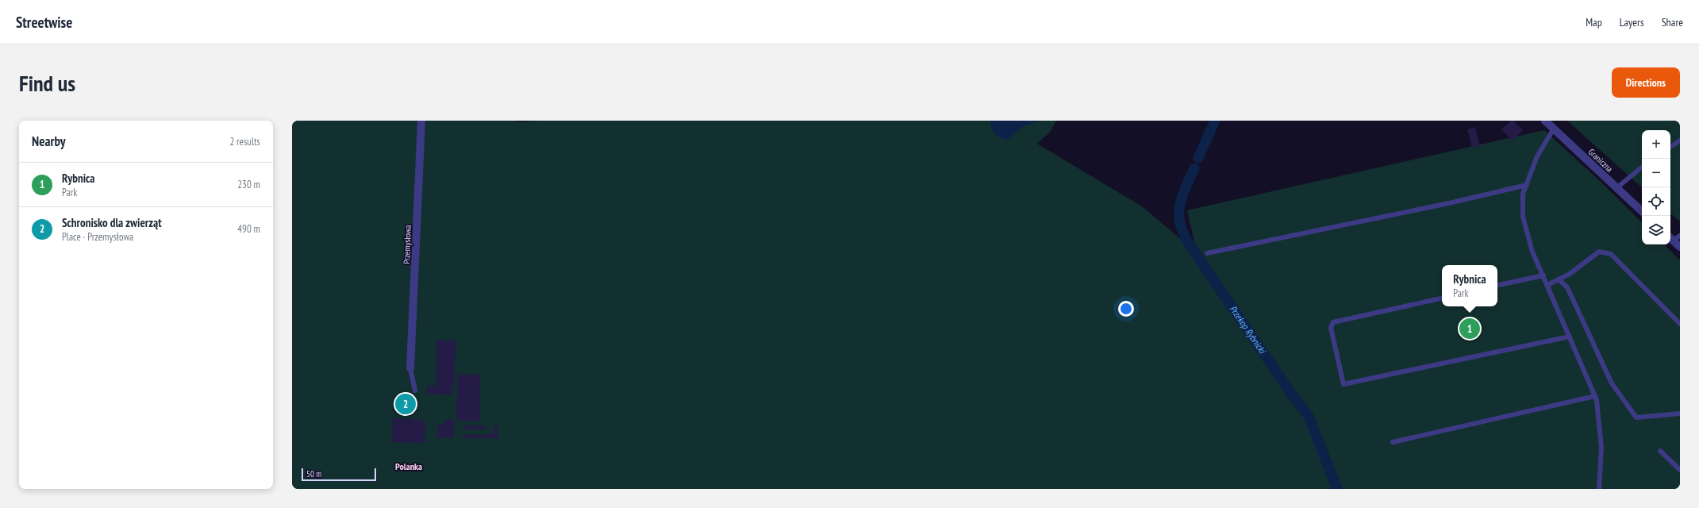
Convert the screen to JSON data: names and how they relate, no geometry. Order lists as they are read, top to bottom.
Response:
{
  "streets": {
    "street": ["Graniczna", "Przemysłowa"]
  },
  "districts": ["Polanka"],
  "water": ["Przekop Rybnicki"],
  "scale_bar": "50 m",
  "page": {
    "header": "Streetwise",
    "nav": ["Map", "Layers", "Share"],
    "buttons": "Directions",
    "title": "Find us",
    "heading": ["Nearby", "2 results"],
    "map_buttons": ["+", "−"],
    "list": [
      {
        "mark": "1",
        "name": "Rybnica",
        "note": "Park",
        "value": "230 m"
      },
      {
        "mark": "2",
        "name": "Schronisko dla zwierząt",
        "note": "Place · Przemysłowa",
        "value": "490 m"
      }
    ],
    "popup": ["Rybnica", "Park"],
    "pins": ["1", "2"],
    "scale": "50 m"
  }
}
